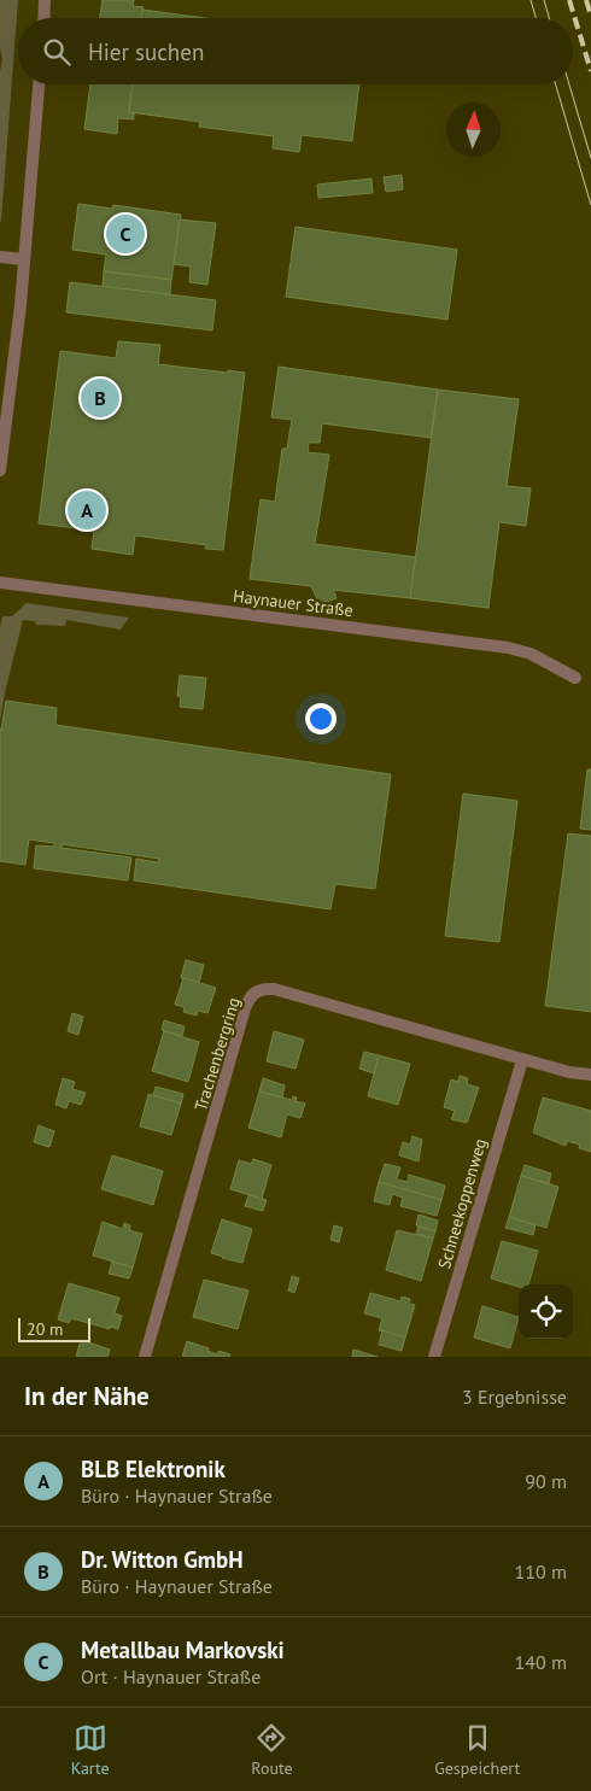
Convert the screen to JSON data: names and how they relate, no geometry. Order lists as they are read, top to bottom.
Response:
{
  "streets": {
    "street": ["Haynauer Straße", "Trachenbergring", "Schneekoppenweg"]
  },
  "crossings": [
    ["Trachenbergring", "Schneekoppenweg"]
  ],
  "scale_bar": "20 m",
  "north": "top",
  "page": {
    "search": "Hier suchen",
    "pins": ["C", "B", "A"],
    "scale": "20 m",
    "heading": ["In der Nähe", "3 Ergebnisse"],
    "list": [
      {
        "mark": "A",
        "name": "BLB Elektronik",
        "note": "Büro · Haynauer Straße",
        "value": "90 m"
      },
      {
        "mark": "B",
        "name": "Dr. Witton GmbH",
        "note": "Büro · Haynauer Straße",
        "value": "110 m"
      },
      {
        "mark": "C",
        "name": "Metallbau Markovski",
        "note": "Ort · Haynauer Straße",
        "value": "140 m"
      }
    ],
    "nav": ["Karte", "Route", "Gespeichert"]
  }
}
